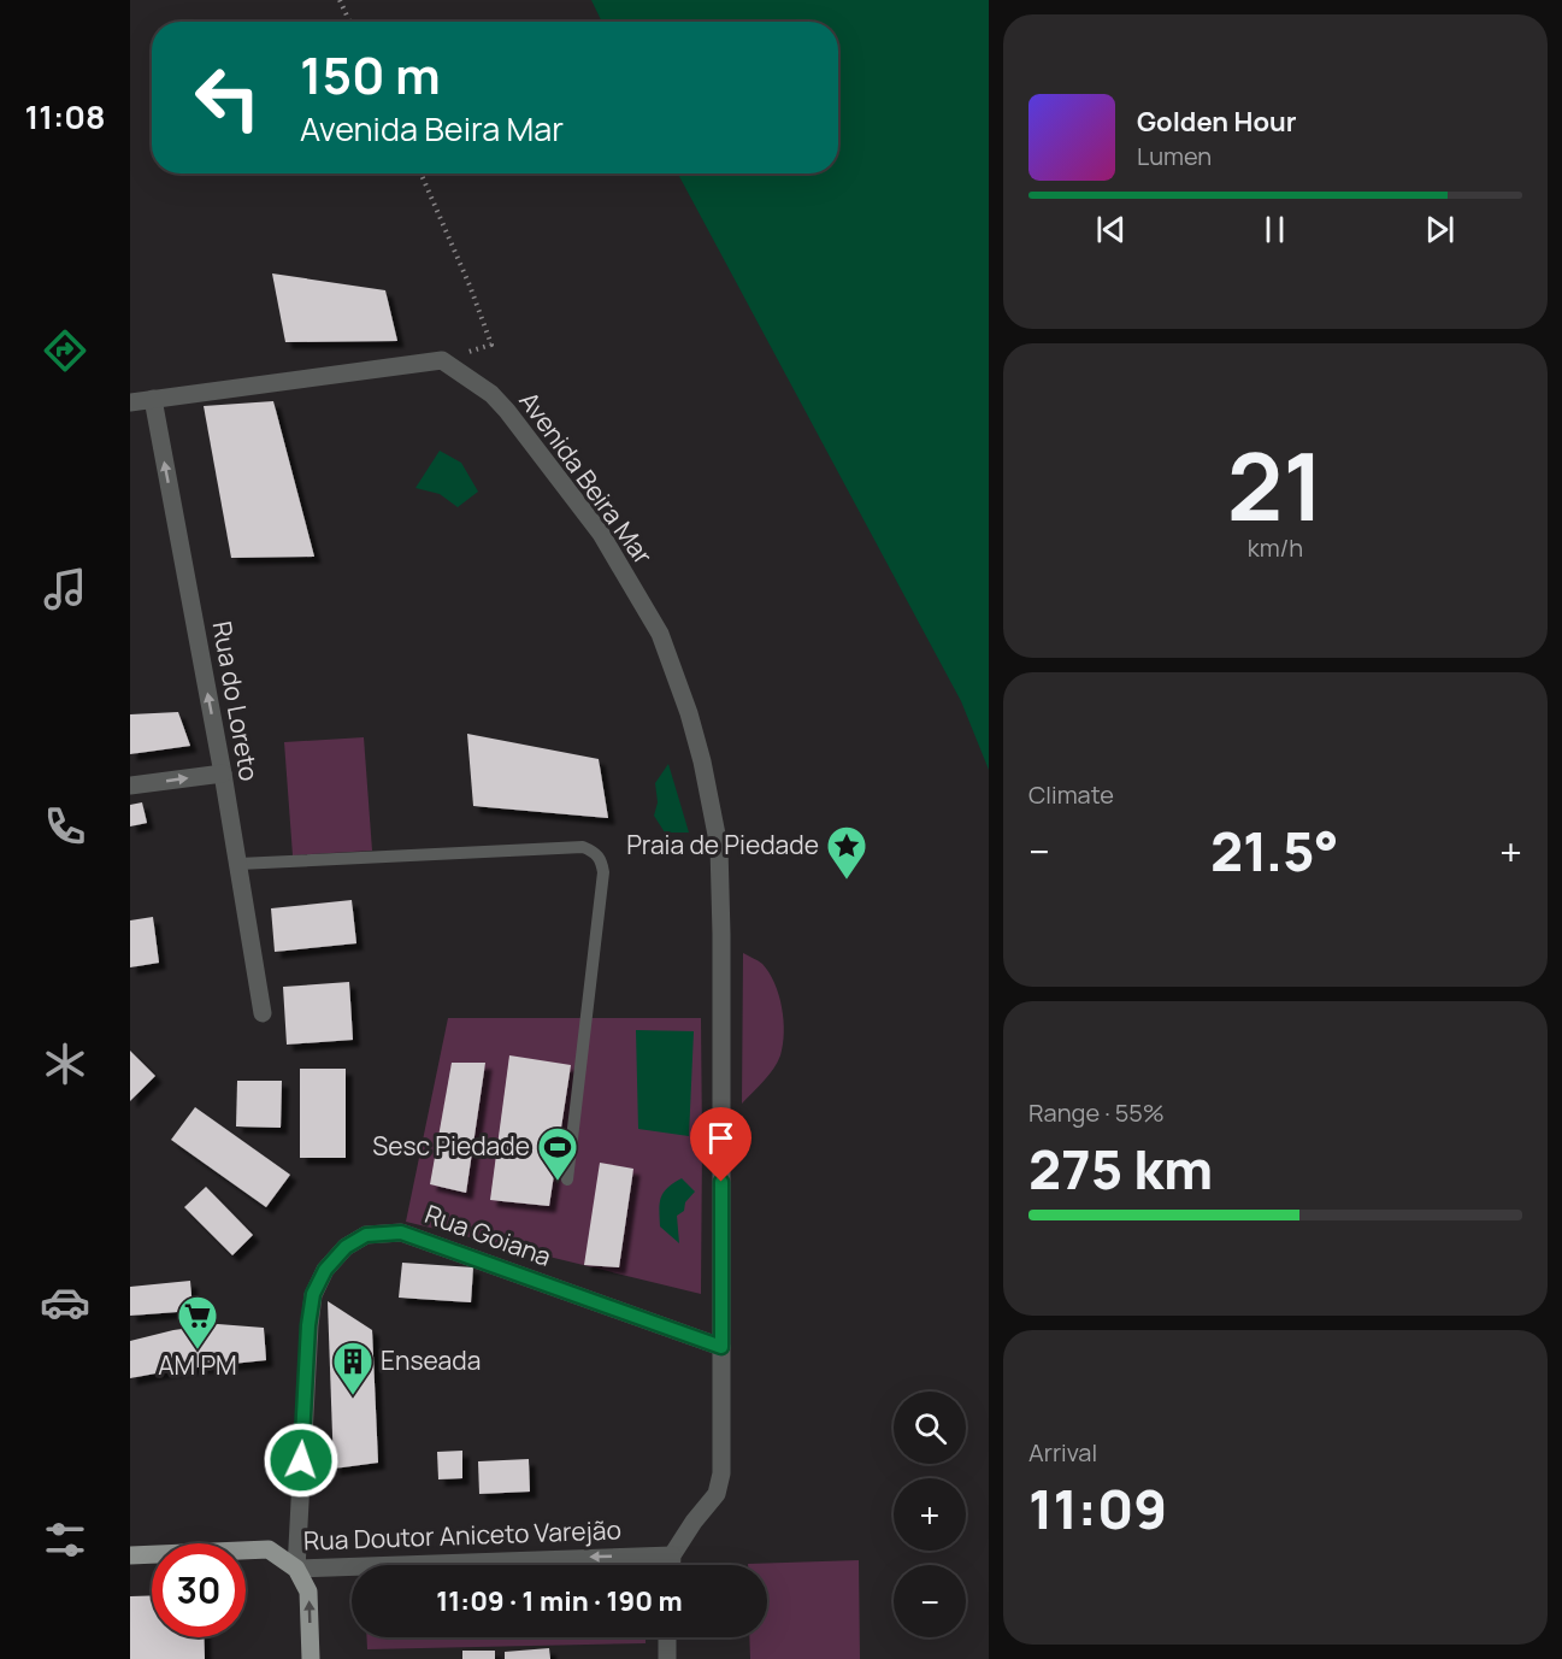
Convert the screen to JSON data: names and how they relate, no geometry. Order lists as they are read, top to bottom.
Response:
{
  "streets": {
    "main road": ["Rua Doutor Aniceto Varejão"],
    "street": ["Avenida Beira Mar", "Rua do Loreto", "Rua Goiana"]
  },
  "crossings": [
    ["Avenida Beira Mar", "Rua Goiana"],
    ["Avenida Beira Mar", "Rua Doutor Aniceto Varejão"],
    ["Rua Goiana", "Rua Doutor Aniceto Varejão"]
  ],
  "one_way": ["Rua do Loreto", "Rua Doutor Aniceto Varejão"],
  "places": {
    "place": ["Praia de Piedade"],
    "sports": ["Sesc Piedade"],
    "supermarket": ["AM PM"],
    "building": ["Enseada"]
  },
  "page": {
    "tabs": "11:08",
    "turn": ["150 m", "Avenida Beira Mar"],
    "song": ["Golden Hour", "Lumen"],
    "tile": [
      ["21", "km/h"],
      "Climate",
      ["Range · 55%", "275 km"],
      ["Arrival", "11:09"]
    ],
    "heat": ["−", "21.5°", "+"],
    "map_buttons": ["+", "−"],
    "limit": "30",
    "trip": "11:09 · 1 min · 190 m"
  }
}
